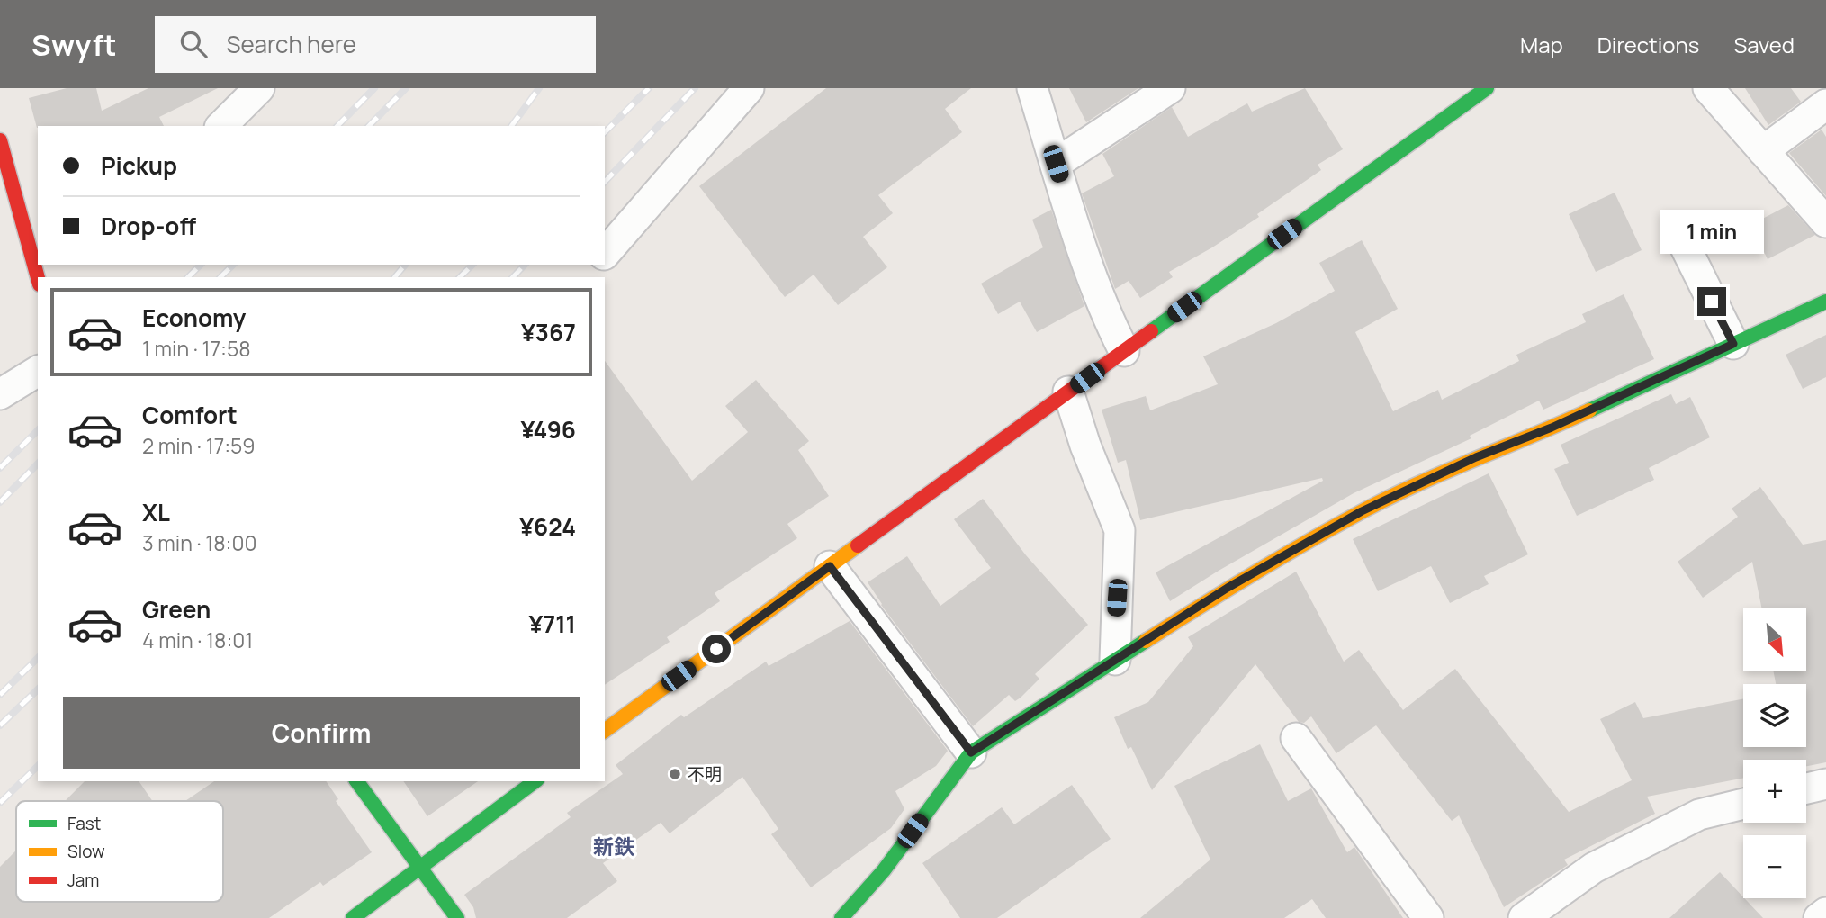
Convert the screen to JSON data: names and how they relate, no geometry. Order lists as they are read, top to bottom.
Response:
{
  "districts": ["新鉄"],
  "places": ["不明"],
  "legend": ["Fast", "Slow", "Jam"],
  "north": "bottom right",
  "page": {
    "header": "Swyft",
    "search": "Search here",
    "nav": ["Map", "Directions", "Saved"],
    "banner": ["Pickup", "Drop-off"],
    "bubble": "1 min",
    "list": [
      {
        "name": "Economy",
        "note": "1 min · 17:58",
        "value": "¥367"
      },
      {
        "name": "Comfort",
        "note": "2 min · 17:59",
        "value": "¥496"
      },
      {
        "name": "XL",
        "note": "3 min · 18:00",
        "value": "¥624"
      },
      {
        "name": "Green",
        "note": "4 min · 18:01",
        "value": "¥711"
      }
    ],
    "map_buttons": ["+", "−"],
    "buttons": "Confirm"
  }
}
